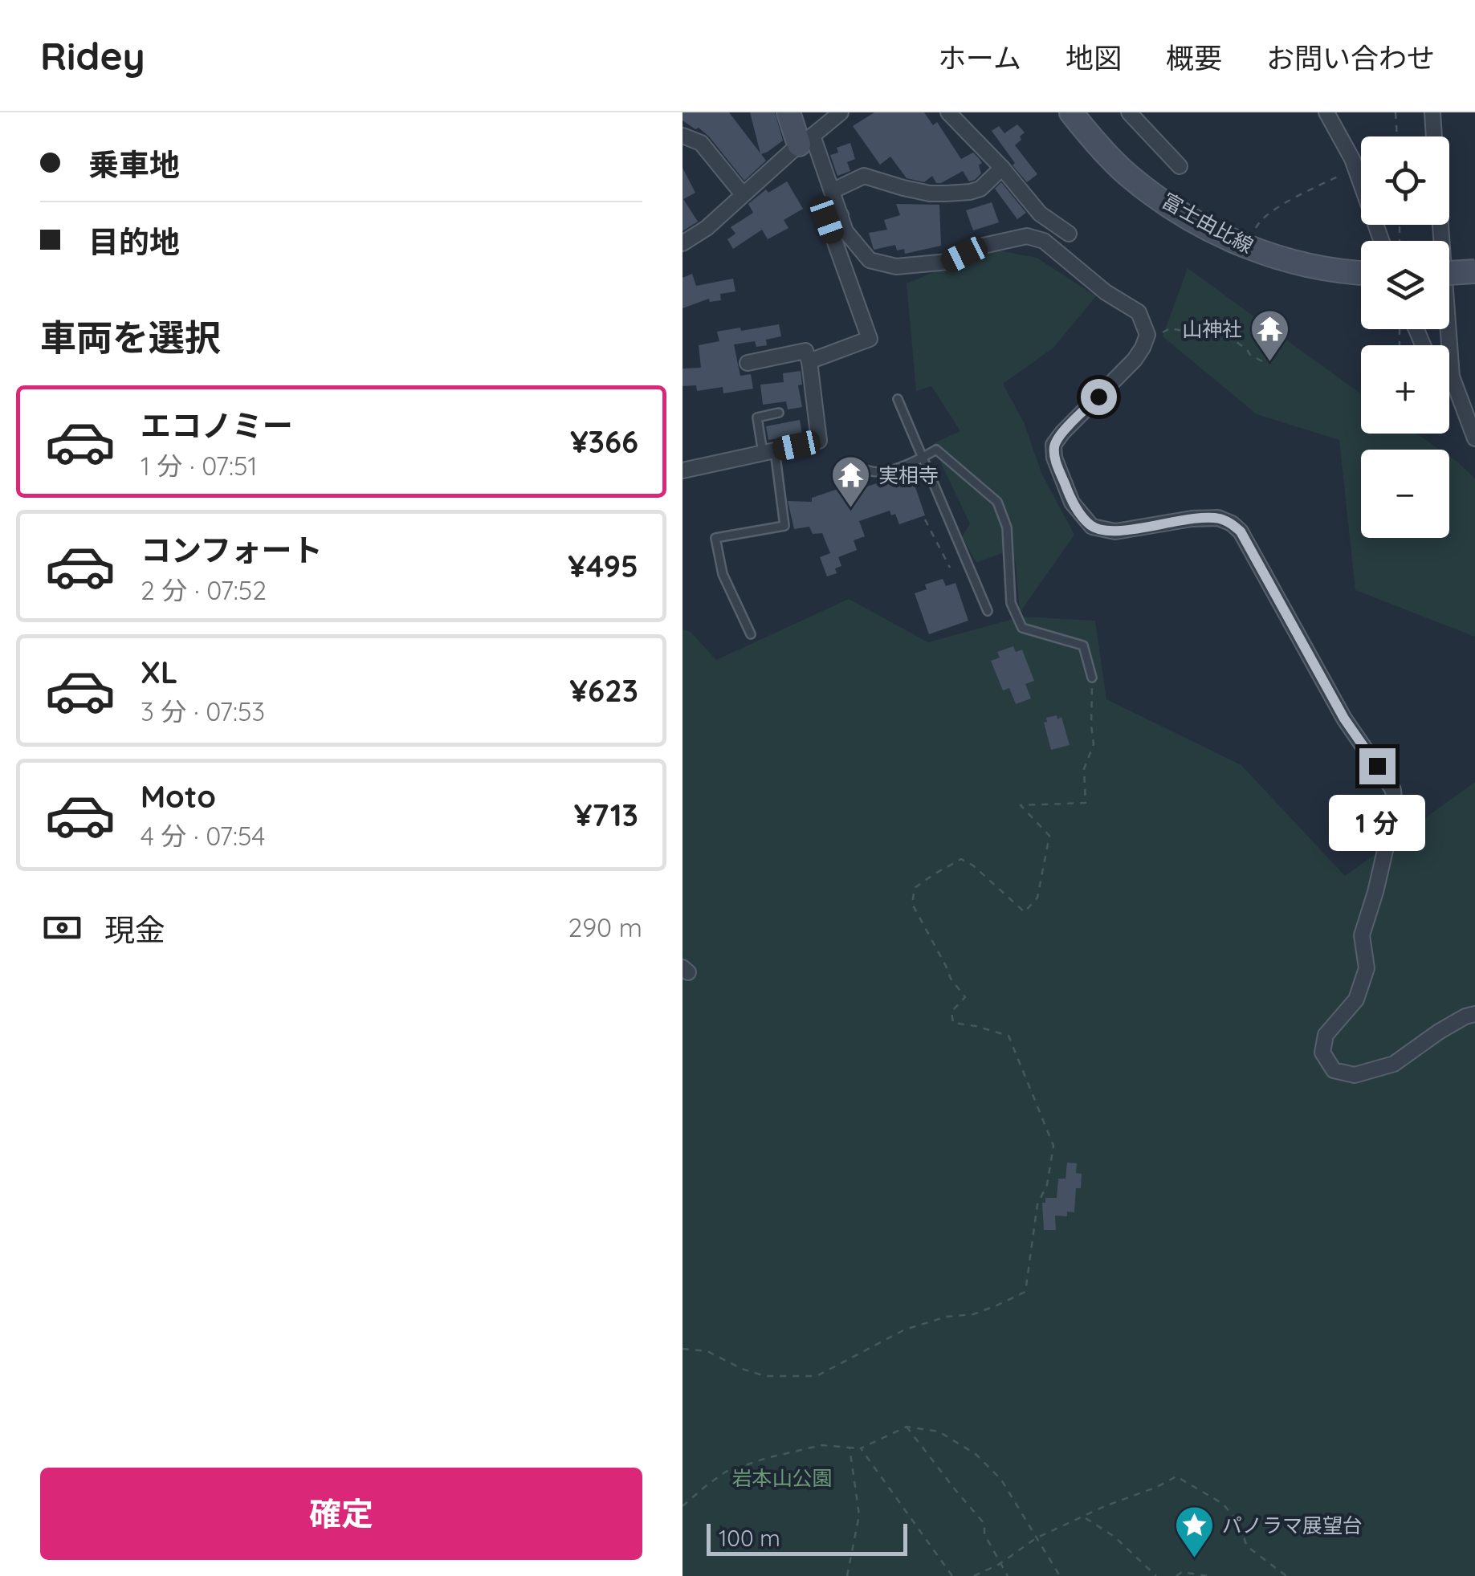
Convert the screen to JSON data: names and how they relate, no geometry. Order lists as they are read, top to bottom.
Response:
{
  "streets": {
    "main road": ["富士由比線"]
  },
  "parks": ["岩本山公園"],
  "places": {
    "temple": ["山神社", "実相寺"],
    "place": ["パノラマ展望台"]
  },
  "scale_bar": "100 m",
  "page": {
    "header": "Ridey",
    "nav": [
      "ホーム",
      "地図",
      "概要",
      "お問い合わせ"
    ],
    "banner": ["乗車地", "目的地"],
    "map_buttons": ["+", "−"],
    "heading": "車両を選択",
    "list": [
      {
        "name": "エコノミー",
        "note": "1 分 · 07:51",
        "value": "¥366"
      },
      {
        "name": "コンフォート",
        "note": "2 分 · 07:52",
        "value": "¥495"
      },
      {
        "name": "XL",
        "note": "3 分 · 07:53",
        "value": "¥623"
      },
      {
        "name": "Moto",
        "note": "4 分 · 07:54",
        "value": "¥713"
      }
    ],
    "bubble": "1 分",
    "pay": ["現金", "290 m"],
    "buttons": "確定",
    "scale": "100 m"
  }
}
